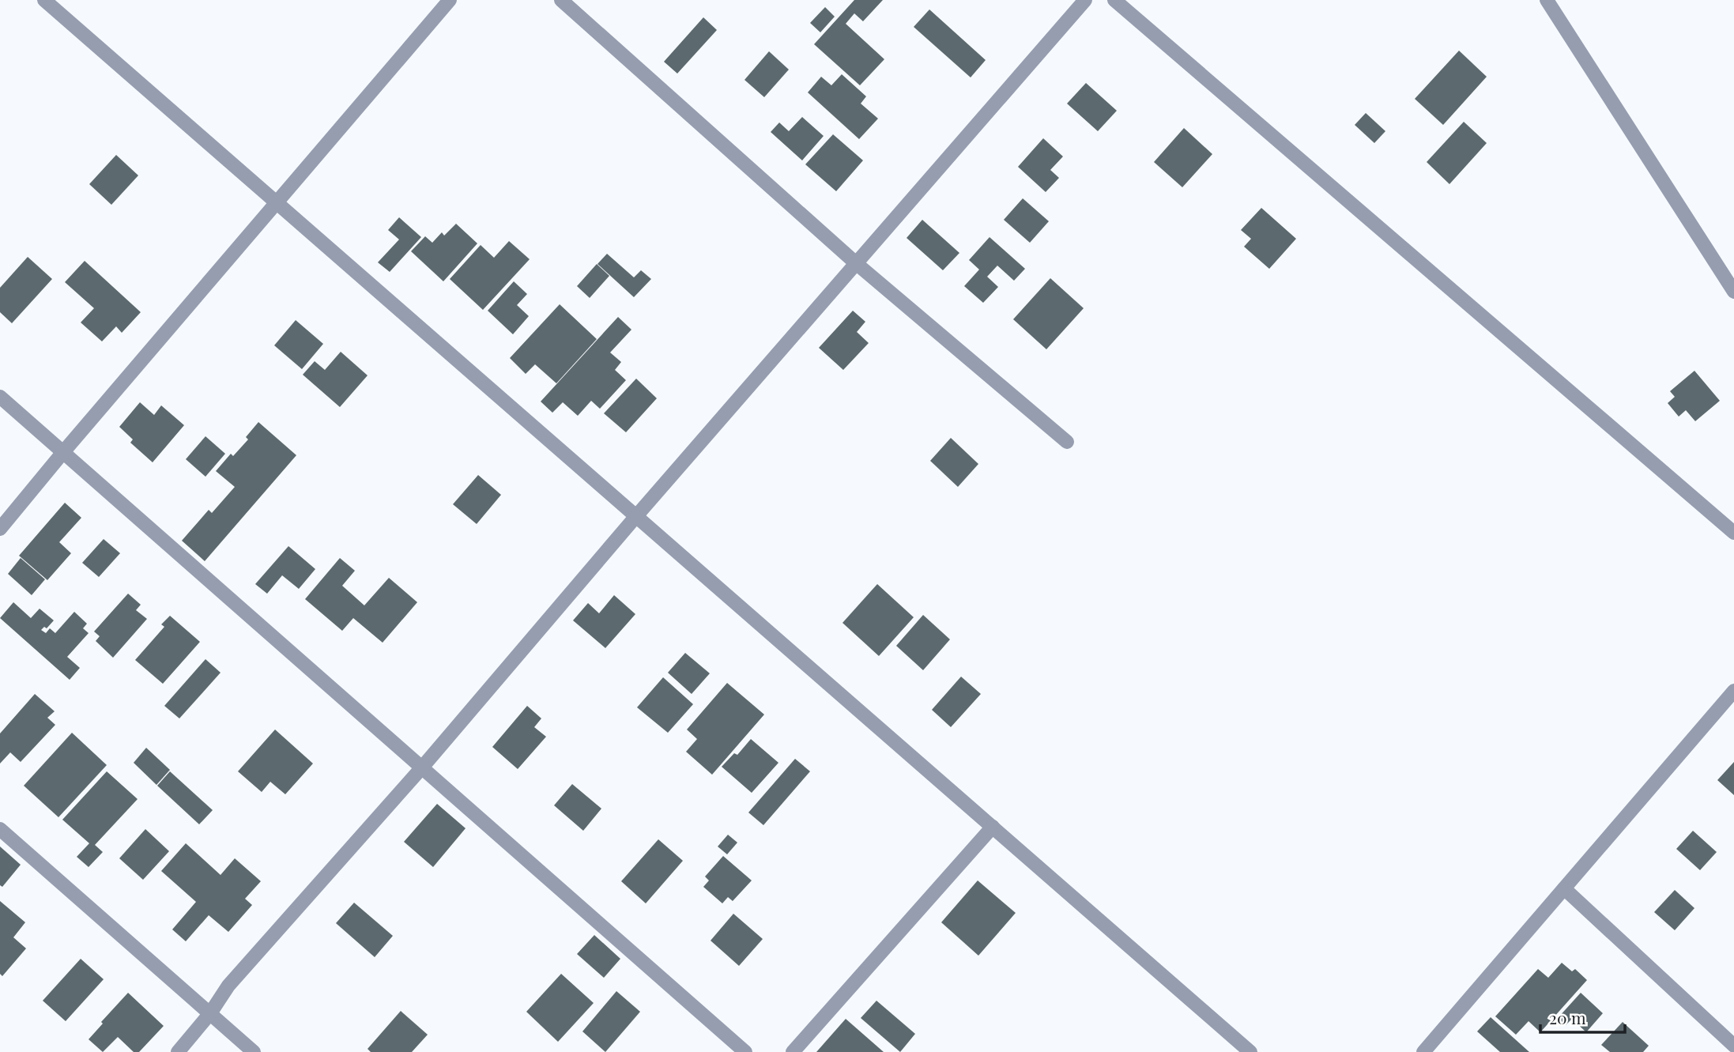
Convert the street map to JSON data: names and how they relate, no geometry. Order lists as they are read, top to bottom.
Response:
{
  "scale_bar": "20 m"
}
